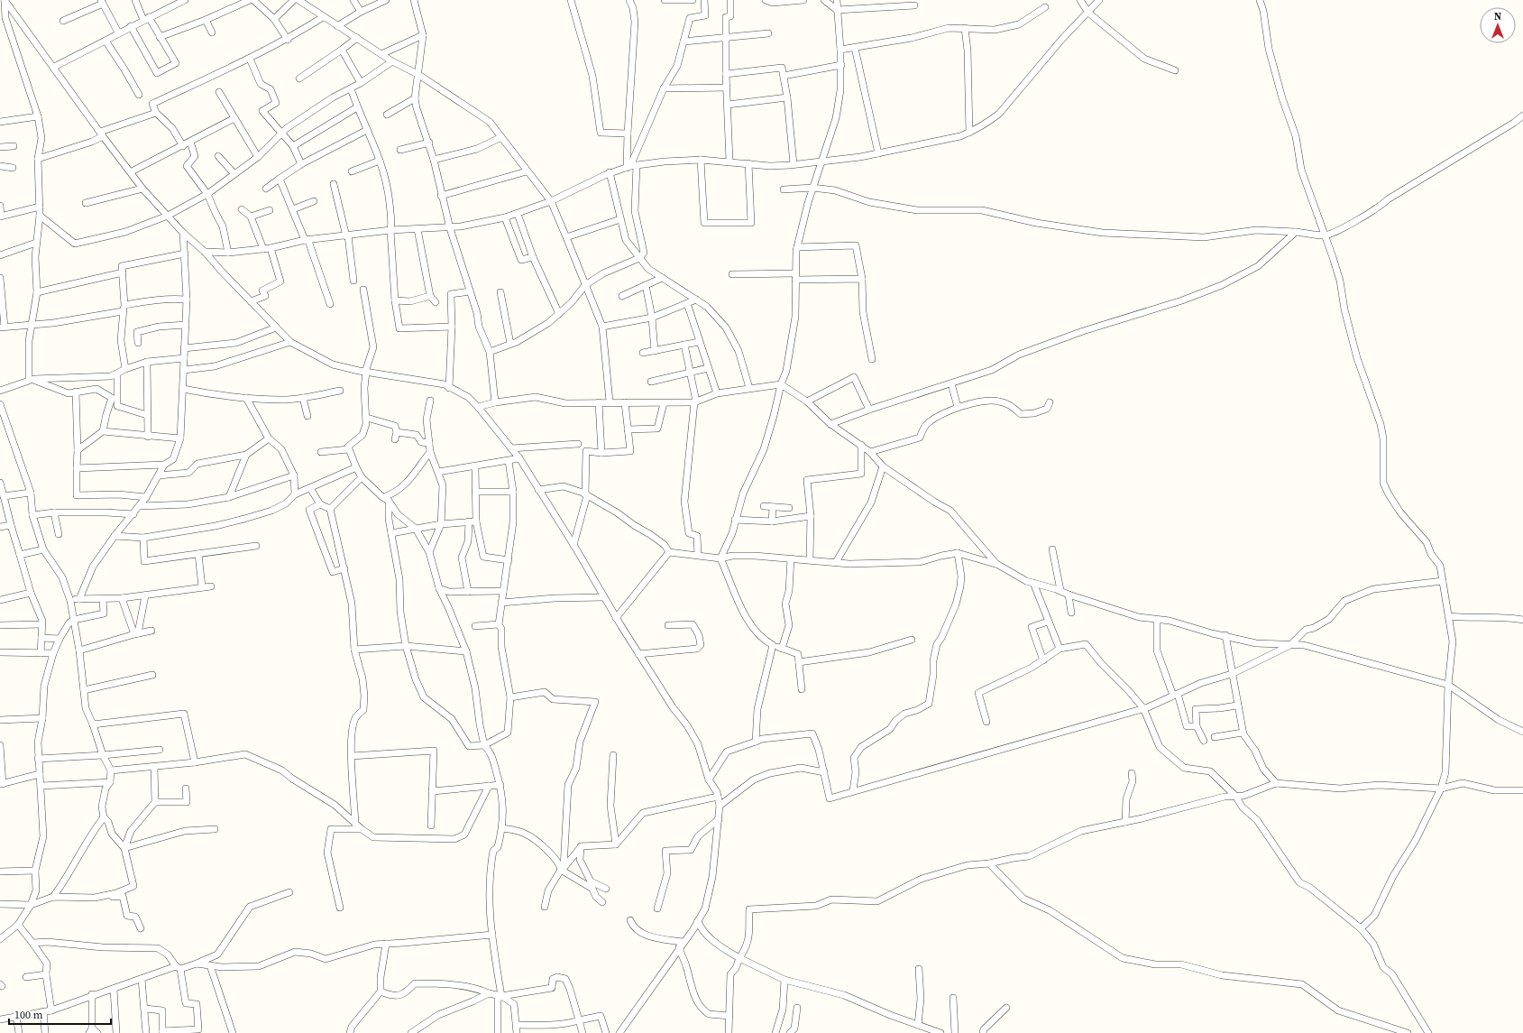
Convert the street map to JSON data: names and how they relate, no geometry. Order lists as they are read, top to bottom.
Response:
{
  "scale_bar": "100 m",
  "north": "top"
}
